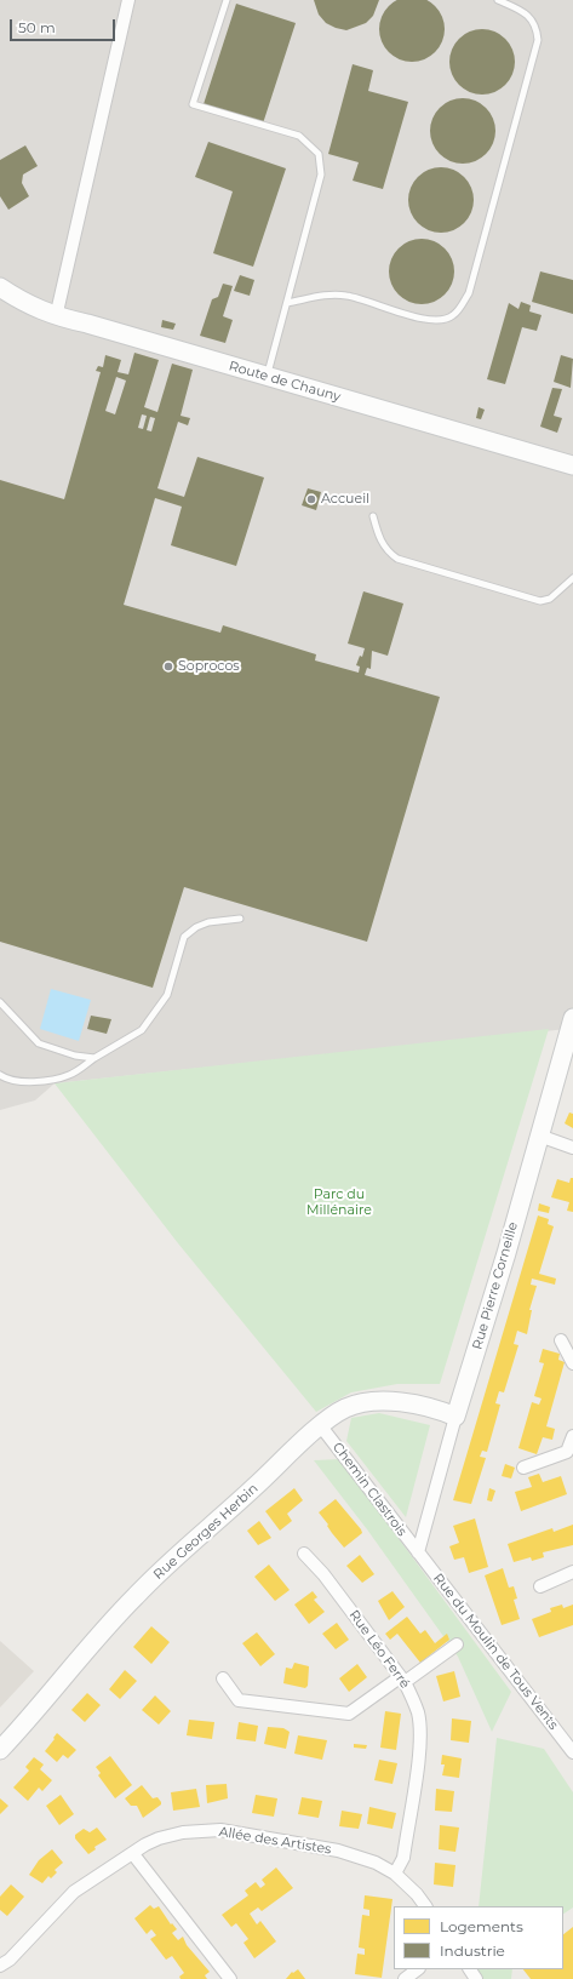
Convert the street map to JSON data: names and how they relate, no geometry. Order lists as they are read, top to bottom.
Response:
{
  "streets": {
    "street": [
      "Route de Chauny",
      "Rue Pierre Corneille",
      "Chemin Clastrois",
      "Rue Georges Herbin",
      "Rue Léo Ferré",
      "Rue du Moulin de Tous Vents",
      "Allée des Artistes"
    ]
  },
  "crossings": [
    ["Rue Pierre Corneille", "Chemin Clastrois"],
    ["Rue Pierre Corneille", "Rue Georges Herbin"],
    ["Rue Pierre Corneille", "Rue du Moulin de Tous Vents"],
    ["Chemin Clastrois", "Rue Georges Herbin"],
    ["Chemin Clastrois", "Rue du Moulin de Tous Vents"],
    ["Rue Léo Ferré", "Allée des Artistes"]
  ],
  "parks": ["Parc du Millénaire"],
  "places": ["Accueil", "Soprocos"],
  "legend": ["Logements", "Industrie"],
  "scale_bar": "50 m"
}
